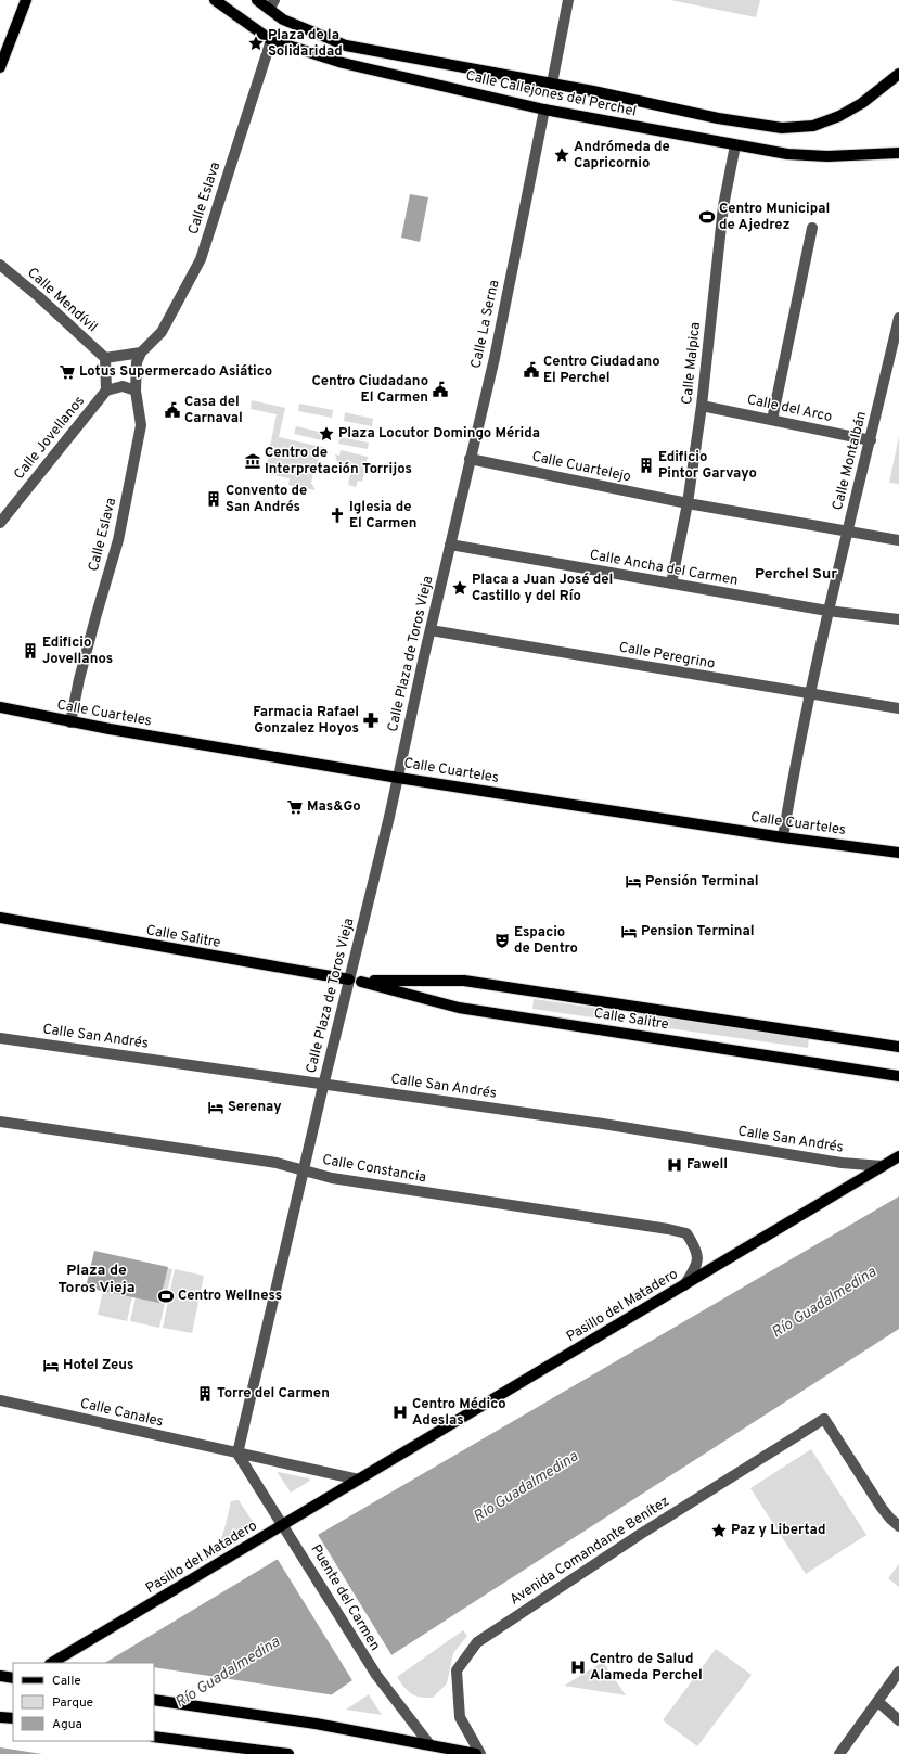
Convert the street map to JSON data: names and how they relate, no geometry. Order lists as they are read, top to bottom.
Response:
{
  "streets": {
    "main road": [
      "Calle Callejones del Perchel",
      "Calle Cuarteles",
      "Calle Salitre",
      "Pasillo del Matadero"
    ],
    "street": [
      "Calle Eslava",
      "Calle Mendívil",
      "Calle La Serna",
      "Calle Malpica",
      "Calle del Arco",
      "Calle Jovellanos",
      "Calle Montalbán",
      "Calle Cuartelejo",
      "Calle Ancha del Carmen",
      "Calle Plaza de Toros Vieja",
      "Calle Peregrino",
      "Calle San Andrés",
      "Calle Constancia",
      "Calle Canales",
      "Avenida Comandante Benítez",
      "Puente del Carmen"
    ]
  },
  "crossings": [
    ["Calle Callejones del Perchel", "Calle Eslava"],
    ["Calle Callejones del Perchel", "Calle La Serna"],
    ["Calle Callejones del Perchel", "Calle Malpica"],
    ["Calle Eslava", "Calle Cuarteles"],
    ["Calle La Serna", "Calle Cuartelejo"],
    ["Calle La Serna", "Calle Ancha del Carmen"],
    ["Calle La Serna", "Calle Plaza de Toros Vieja"],
    ["Calle Malpica", "Calle del Arco"],
    ["Calle Malpica", "Calle Cuartelejo"],
    ["Calle Malpica", "Calle Ancha del Carmen"],
    ["Calle del Arco", "Calle Montalbán"],
    ["Calle Montalbán", "Calle Cuartelejo"],
    ["Calle Montalbán", "Calle Ancha del Carmen"],
    ["Calle Montalbán", "Calle Peregrino"],
    ["Calle Montalbán", "Calle Cuarteles"],
    ["Calle Ancha del Carmen", "Calle Plaza de Toros Vieja"],
    ["Calle Plaza de Toros Vieja", "Calle Peregrino"],
    ["Calle Plaza de Toros Vieja", "Calle Cuarteles"],
    ["Calle Plaza de Toros Vieja", "Calle Salitre"],
    ["Calle Plaza de Toros Vieja", "Calle San Andrés"],
    ["Calle Plaza de Toros Vieja", "Calle Constancia"],
    ["Calle Plaza de Toros Vieja", "Calle Canales"],
    ["Calle Plaza de Toros Vieja", "Puente del Carmen"],
    ["Calle San Andrés", "Pasillo del Matadero"],
    ["Calle Constancia", "Pasillo del Matadero"],
    ["Pasillo del Matadero", "Puente del Carmen"],
    ["Calle Canales", "Puente del Carmen"]
  ],
  "districts": ["Perchel Sur", "Plaza de Toros Vieja"],
  "water": ["Río Guadalmedina"],
  "places": {
    "place": [
      "Plaza de la Solidaridad",
      "Andrómeda de Capricornio",
      "Plaza Locutor Domingo Mérida",
      "Placa a Juan José del Castillo y del Río",
      "Paz y Libertad"
    ],
    "sports": ["Centro Municipal de Ajedrez", "Centro Wellness"],
    "public building": ["Centro Ciudadano El Perchel", "Centro Ciudadano El Carmen", "Casa del Carnaval"],
    "supermarket": ["Lotus Supermercado Asiático", "Mas&Go"],
    "museum": ["Centro de Interpretación Torrijos"],
    "building": [
      "Edificio Pintor Garvayo",
      "Convento de San Andrés",
      "Edificio Jovellanos",
      "Torre del Carmen"
    ],
    "church": ["Iglesia de El Carmen"],
    "pharmacy": ["Farmacia Rafael Gonzalez Hoyos"],
    "hotel": [
      "Pensión Terminal",
      "Pension Terminal",
      "Serenay",
      "Hotel Zeus"
    ],
    "theatre": ["Espacio de Dentro"],
    "hospital": ["Fawell", "Centro Médico Adeslas", "Centro de Salud Alameda Perchel"]
  },
  "legend": ["Calle", "Parque", "Agua"]
}
